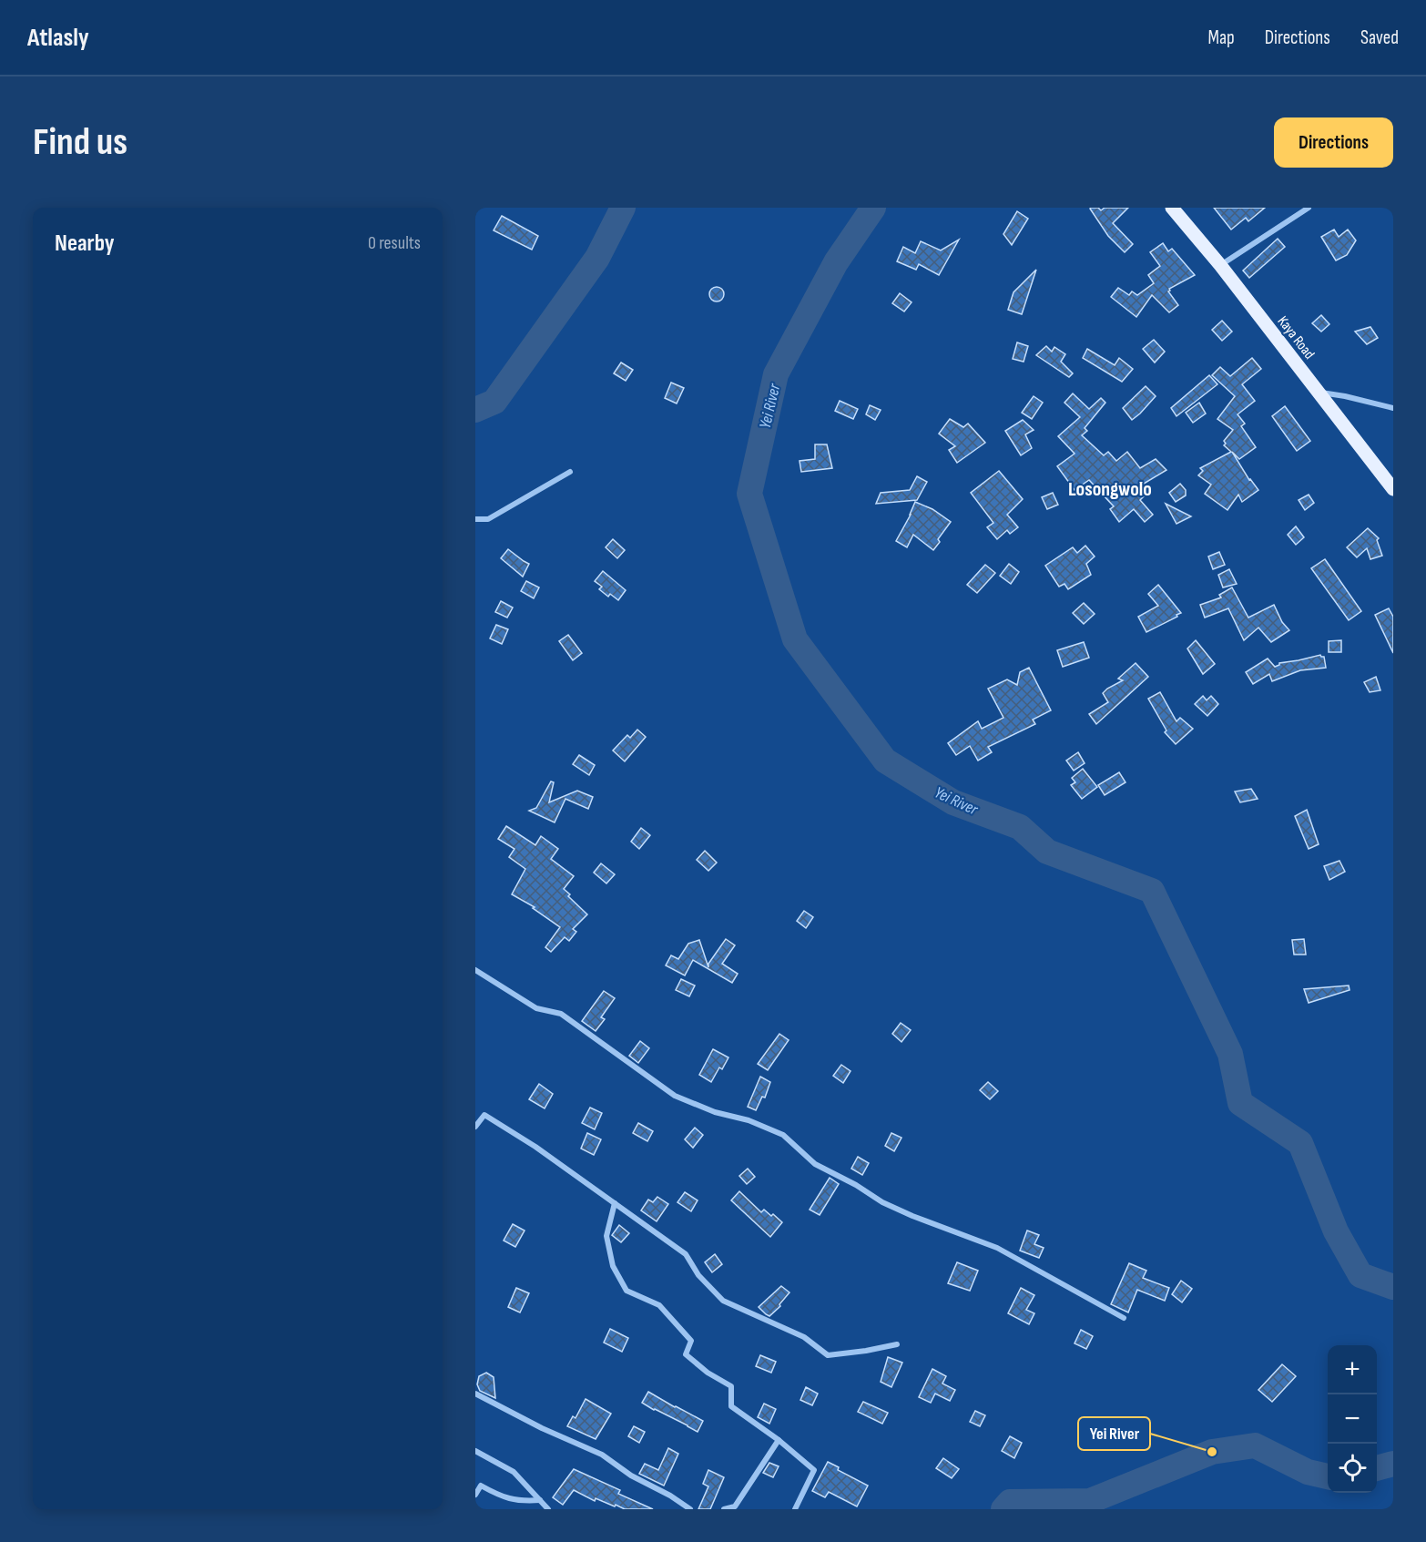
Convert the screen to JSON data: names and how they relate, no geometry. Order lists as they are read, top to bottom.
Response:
{
  "streets": {
    "main road": ["Kaya Road"]
  },
  "districts": ["Losongwolo"],
  "water": ["Yei River"],
  "places": ["Yei River"],
  "page": {
    "header": "Atlasly",
    "nav": ["Map", "Directions", "Saved"],
    "buttons": "Directions",
    "title": "Find us",
    "heading": ["Nearby", "0 results"],
    "map_buttons": ["+", "−"]
  }
}
